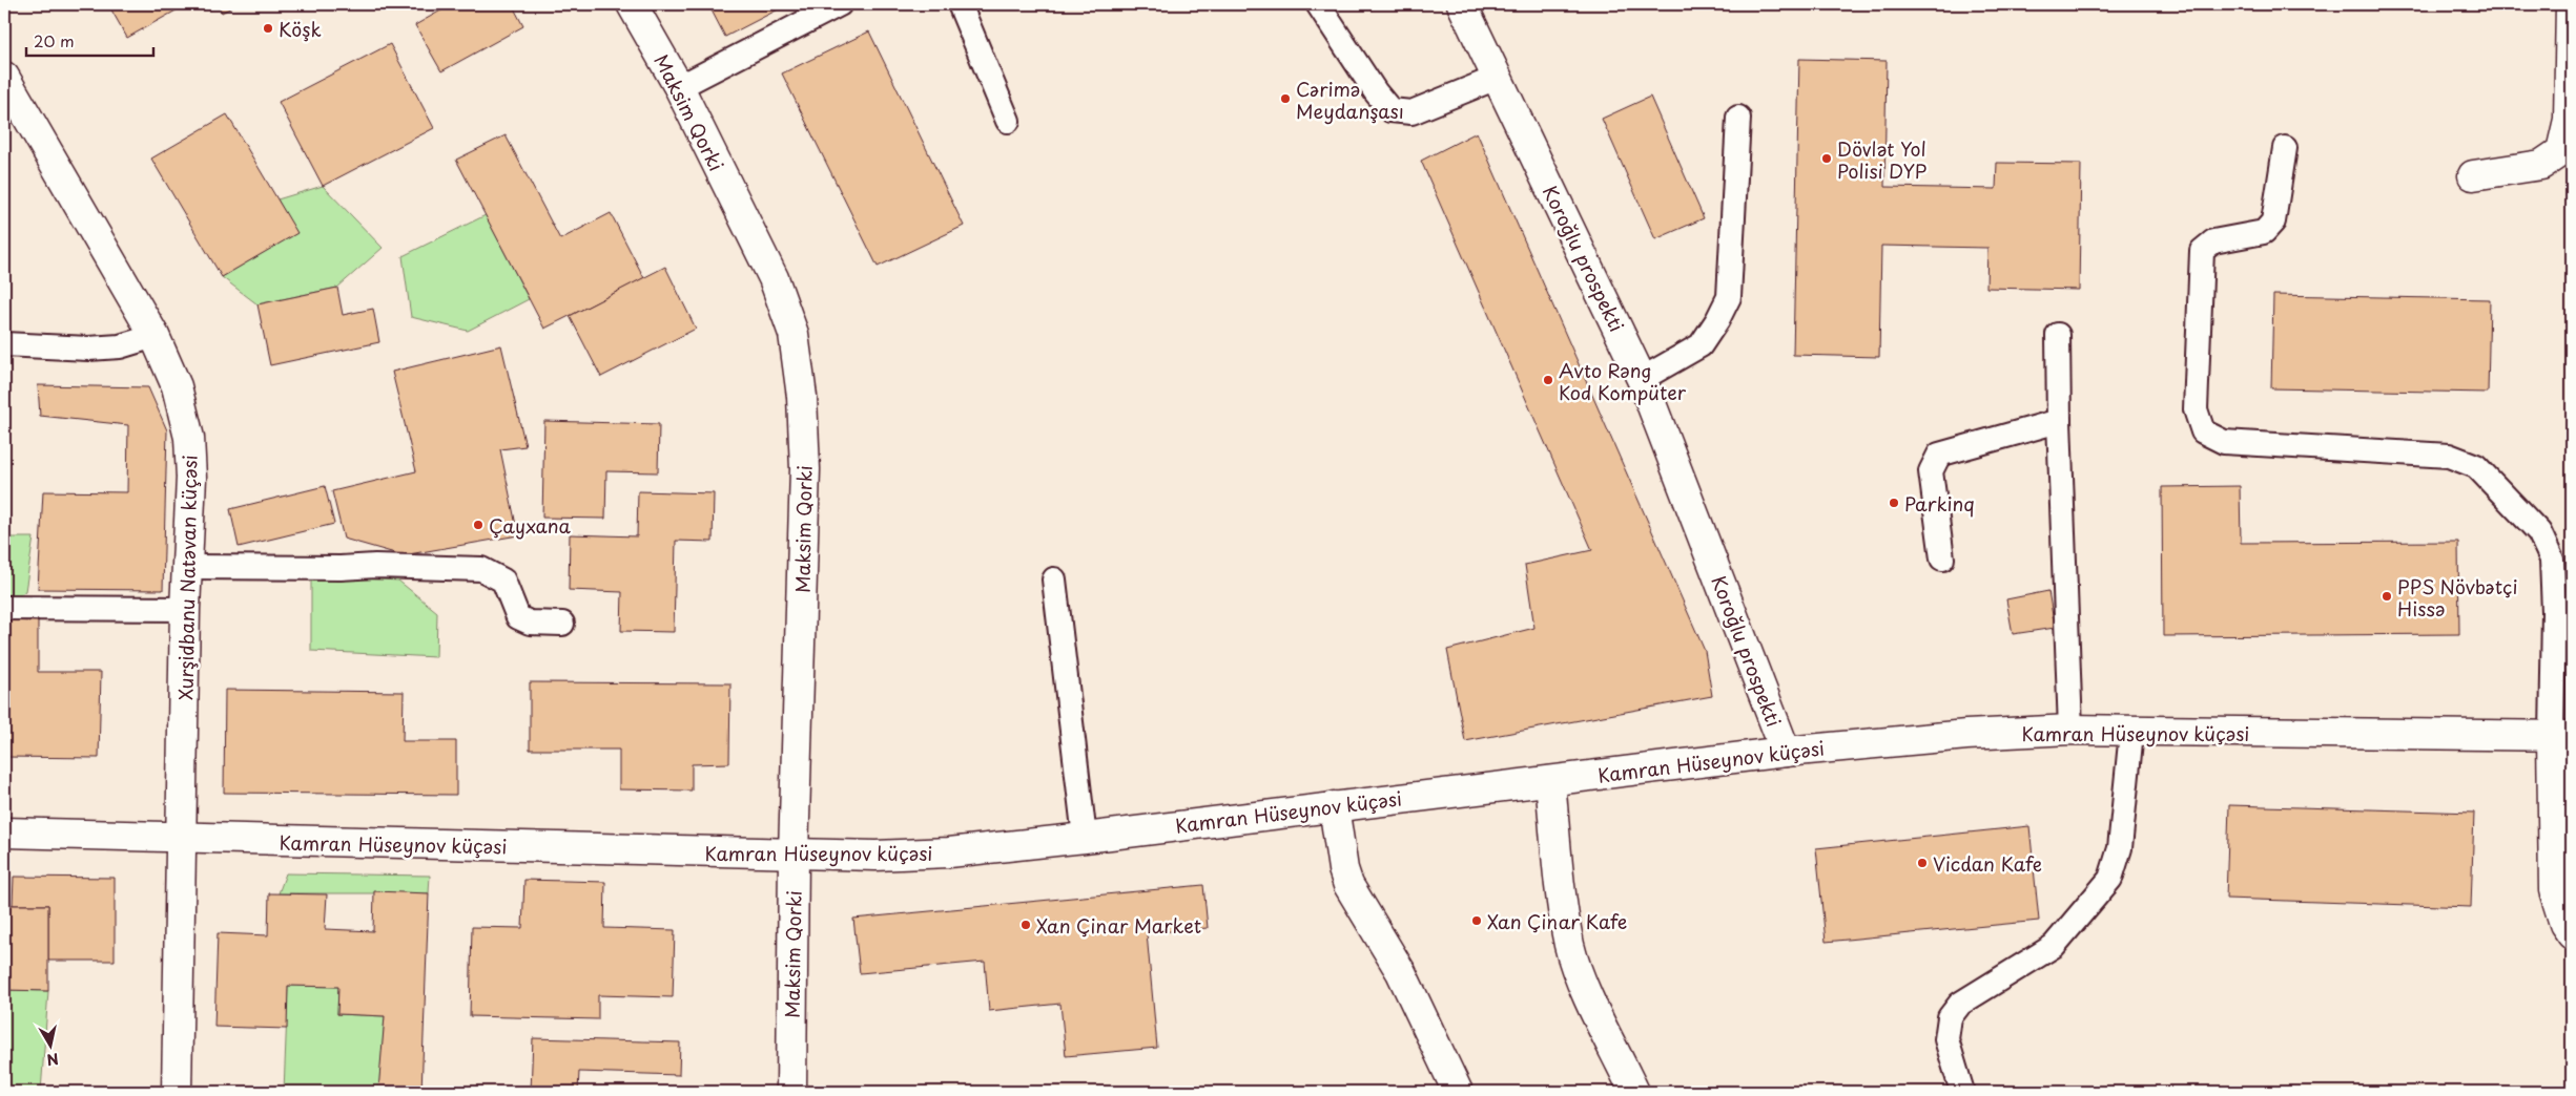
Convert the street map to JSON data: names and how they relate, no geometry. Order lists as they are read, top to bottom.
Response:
{
  "streets": {
    "street": [
      "Maksim Qorki",
      "Koroğlu prospekti",
      "Xurşidbanu Natəvan küçəsi",
      "Kamran Hüseynov küçəsi"
    ]
  },
  "crossings": [
    ["Maksim Qorki", "Kamran Hüseynov küçəsi"],
    ["Koroğlu prospekti", "Kamran Hüseynov küçəsi"],
    ["Xurşidbanu Natəvan küçəsi", "Kamran Hüseynov küçəsi"]
  ],
  "places": [
    "Köşk",
    "Cərimə Meydanşası",
    "Dövlət Yol Polisi DYP",
    "Avto Rəng Kod Kompüter",
    "Parkinq",
    "Çayxana",
    "PPS Növbətçi Hissə",
    "Vicdan Kafe",
    "Xan Çinar Kafe",
    "Xan Çinar Market"
  ],
  "scale_bar": "20 m",
  "north": "bottom"
}
